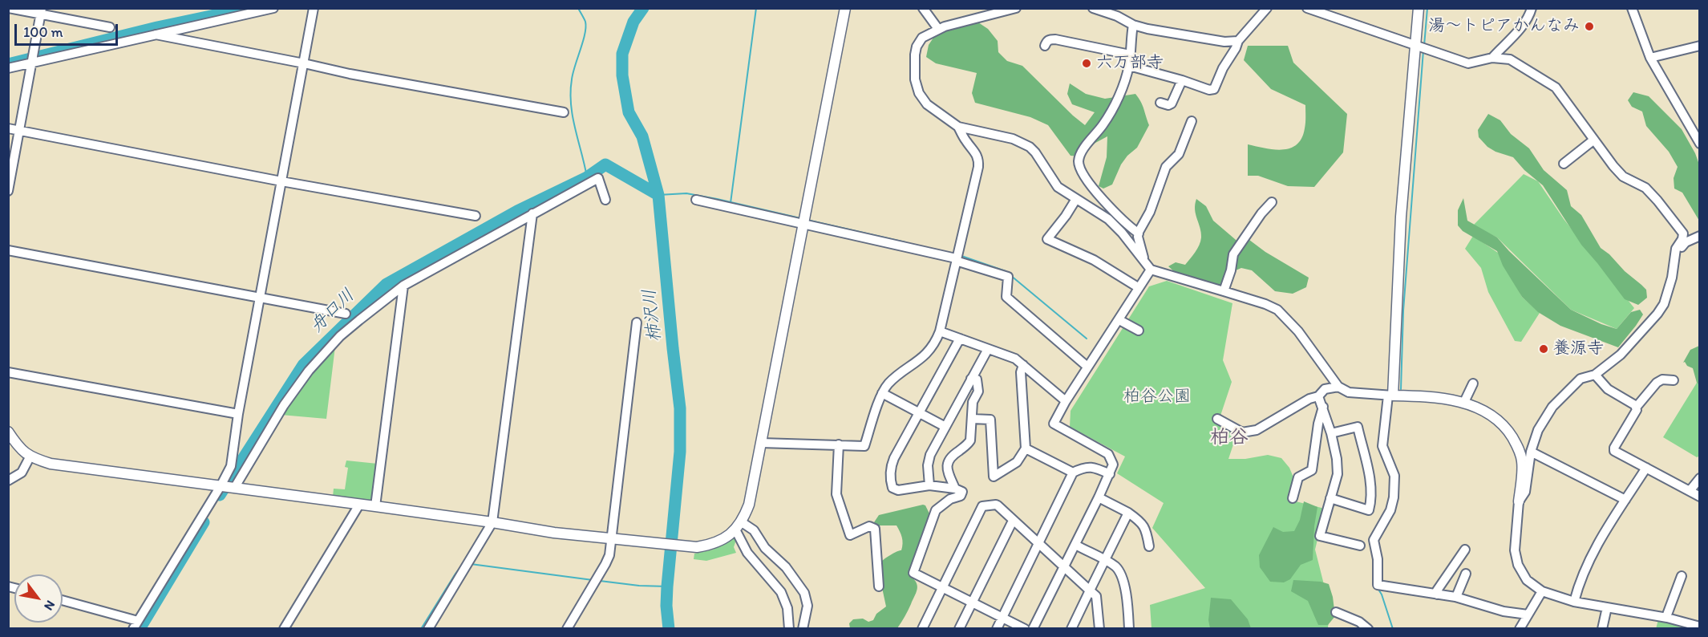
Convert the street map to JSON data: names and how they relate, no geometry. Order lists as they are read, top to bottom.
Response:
{
  "districts": ["柏谷"],
  "water": ["舟口川", "柿沢川"],
  "parks": ["柏谷公園"],
  "places": ["湯～トピアかんなみ", "六万部寺", "養源寺"],
  "scale_bar": "100 m",
  "north": "bottom right"
}
